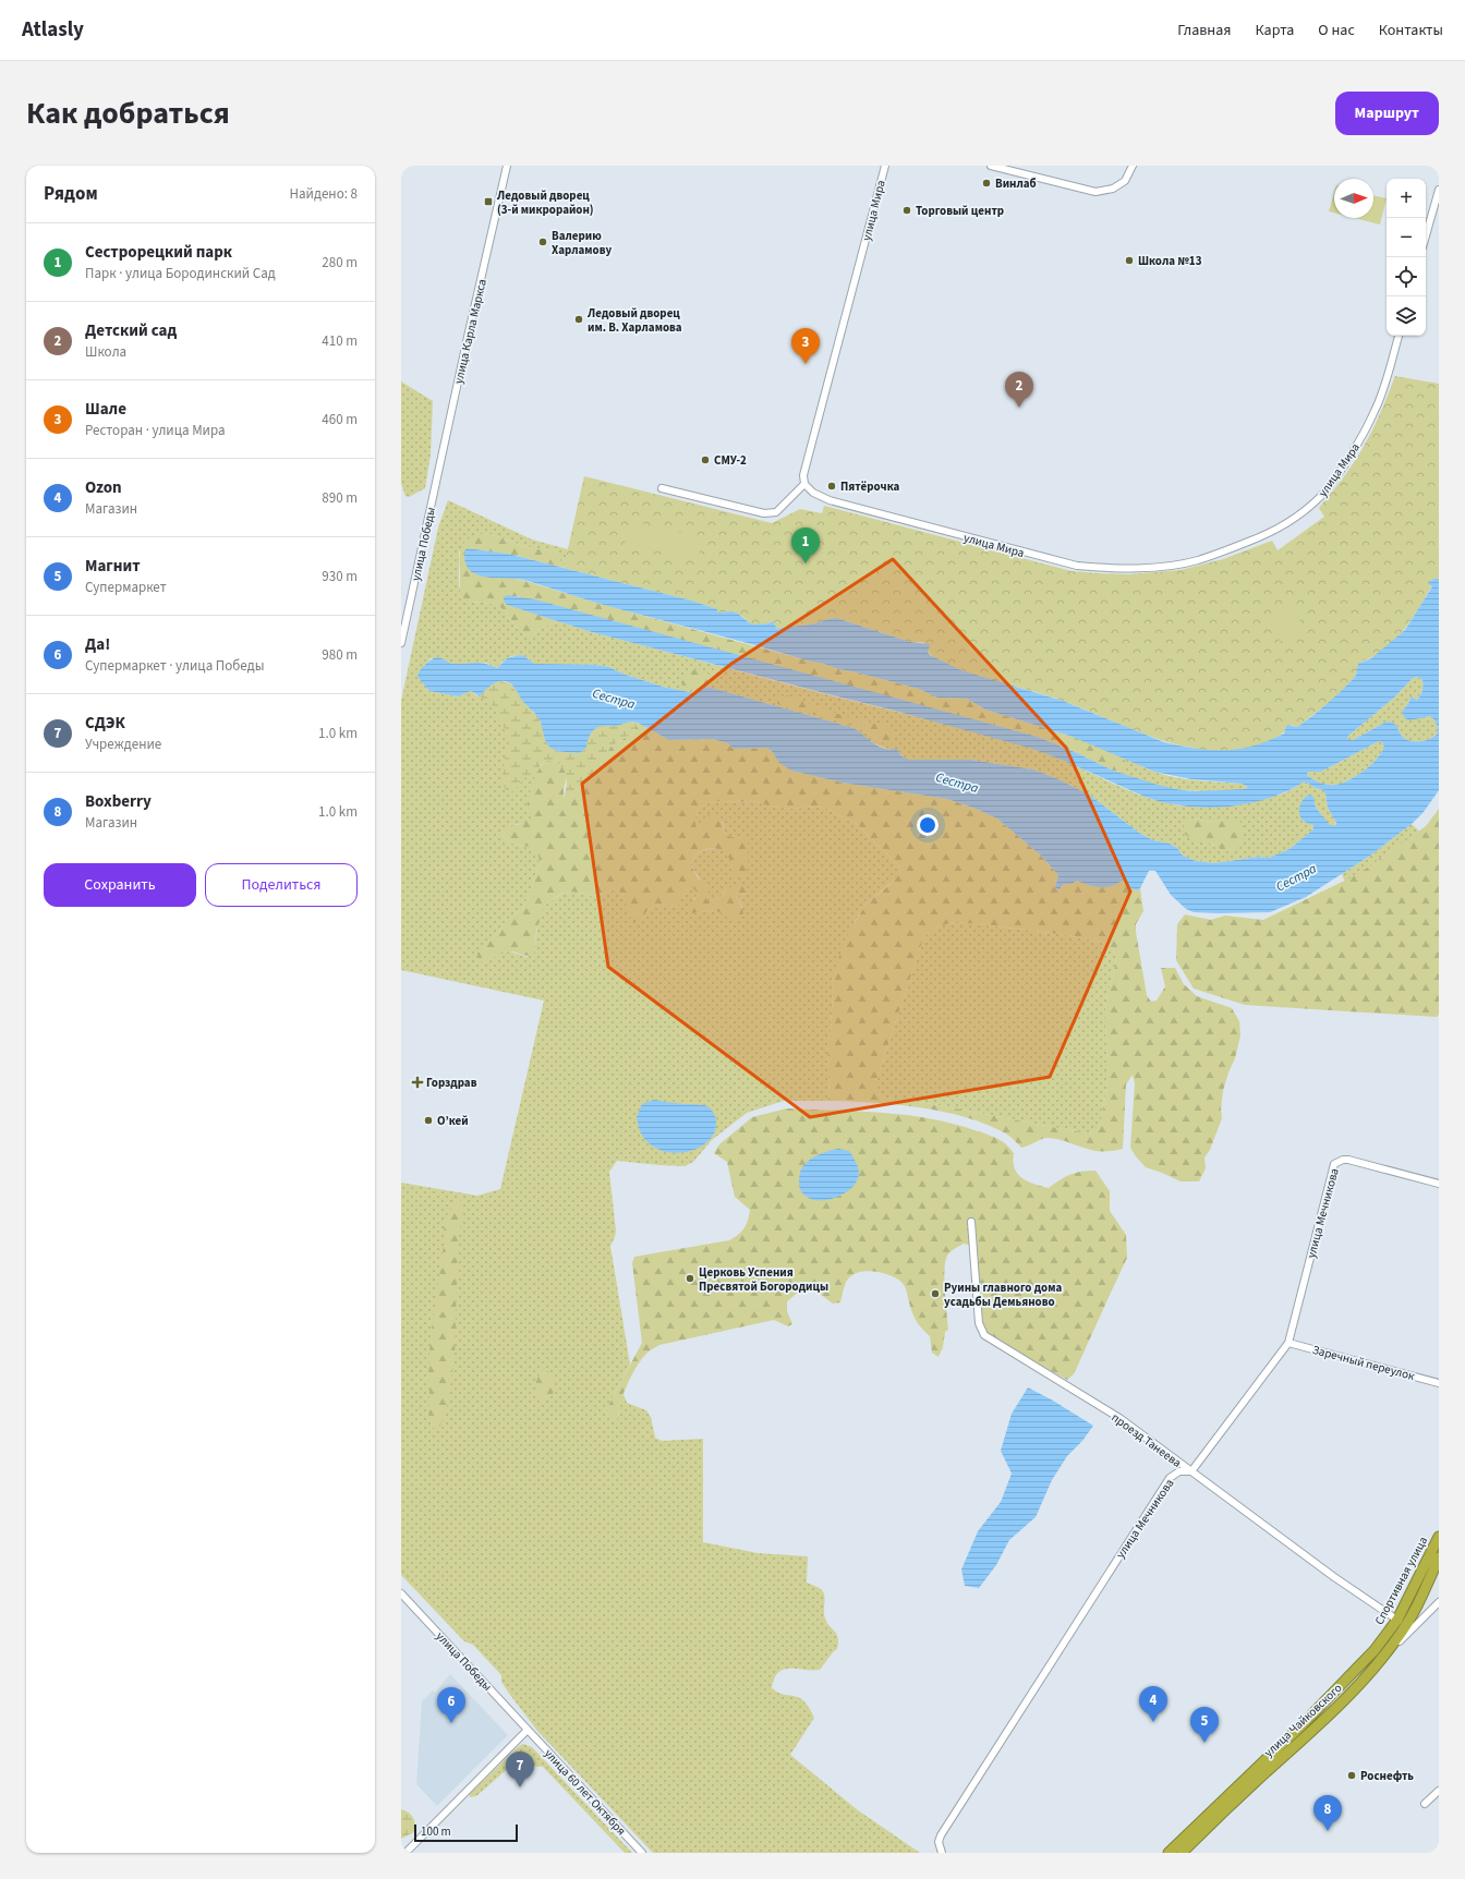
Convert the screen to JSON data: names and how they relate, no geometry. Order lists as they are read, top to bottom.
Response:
{
  "streets": {
    "highway": ["Спортивная улица", "улица Чайковского"],
    "street": [
      "улица Мира",
      "улица Карла Маркса",
      "улица Победы",
      "улица Мечникова",
      "Заречный переулок",
      "проезд Танеева",
      "улица 60 лет Октября"
    ]
  },
  "crossings": [
    ["улица Карла Маркса", "улица Победы"],
    ["улица Победы", "улица 60 лет Октября"],
    ["улица Мечникова", "Заречный переулок"],
    ["улица Мечникова", "проезд Танеева"],
    ["проезд Танеева", "Спортивная улица"],
    ["Спортивная улица", "улица Чайковского"]
  ],
  "water": ["Сестра"],
  "places": {
    "other": [
      "Винлаб",
      "Торговый центр",
      "Валерию Харламову",
      "Школа №13",
      "Ледовый дворец им. В. Харламова",
      "СМУ-2",
      "Пятёрочка",
      "О’кей",
      "Церковь Успения Пресвятой Богородицы",
      "Руины главного дома усадьбы Демьяново",
      "Роснефть"
    ],
    "transit": ["Ледовый дворец (3-й микрорайон)"],
    "health": ["Горздрав"]
  },
  "scale_bar": "100 m",
  "north": "right",
  "page": {
    "header": "Atlasly",
    "nav": [
      "Главная",
      "Карта",
      "О нас",
      "Контакты"
    ],
    "title": "Как добраться",
    "buttons": [
      "Маршрут",
      ["Сохранить", "Поделиться"]
    ],
    "heading": ["Рядом", "Найдено: 8"],
    "map_buttons": ["+", "−"],
    "list": [
      {
        "mark": "1",
        "name": "Сестрорецкий парк",
        "note": "Парк · улица Бородинский Сад",
        "value": "280 m"
      },
      {
        "mark": "2",
        "name": "Детский сад",
        "note": "Школа",
        "value": "410 m"
      },
      {
        "mark": "3",
        "name": "Шале",
        "note": "Ресторан · улица Мира",
        "value": "460 m"
      },
      {
        "mark": "4",
        "name": "Ozon",
        "note": "Магазин",
        "value": "890 m"
      },
      {
        "mark": "5",
        "name": "Магнит",
        "note": "Супермаркет",
        "value": "930 m"
      },
      {
        "mark": "6",
        "name": "Да!",
        "note": "Супермаркет · улица Победы",
        "value": "980 m"
      },
      {
        "mark": "7",
        "name": "СДЭК",
        "note": "Учреждение",
        "value": "1.0 km"
      },
      {
        "mark": "8",
        "name": "Boxberry",
        "note": "Магазин",
        "value": "1.0 km"
      }
    ],
    "pins": [
      "3",
      "2",
      "1",
      "4",
      "6",
      "5",
      "7",
      "8"
    ],
    "scale": "100 m"
  }
}
